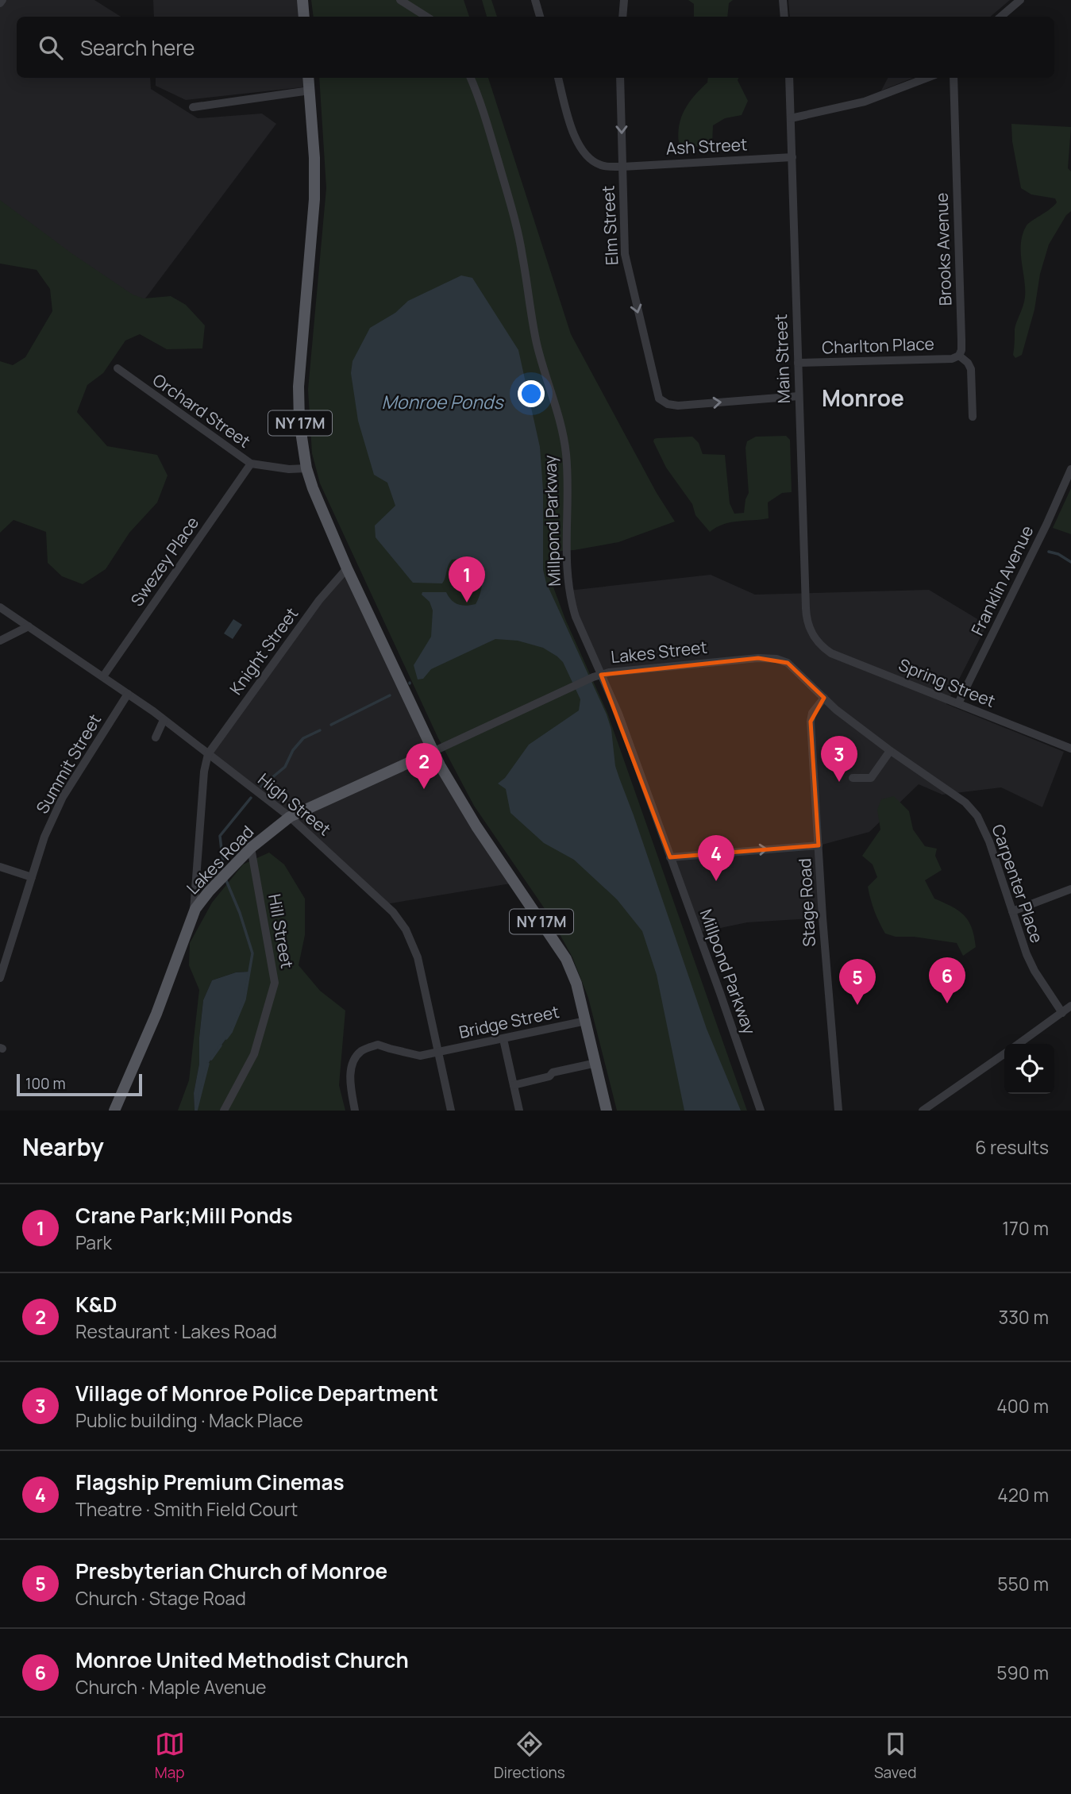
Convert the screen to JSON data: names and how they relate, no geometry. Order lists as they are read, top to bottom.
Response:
{
  "streets": {
    "main road": ["NY 17M", "Lakes Road"],
    "street": [
      "Ash Street",
      "Elm Street",
      "Brooks Avenue",
      "Charlton Place",
      "Main Street",
      "Orchard Street",
      "Millpond Parkway",
      "Swezey Place",
      "Franklin Avenue",
      "Knight Street",
      "Lakes Street",
      "Spring Street",
      "Summit Street",
      "High Street",
      "Carpenter Place",
      "Stage Road",
      "Hill Street",
      "Bridge Street"
    ]
  },
  "crossings": [
    ["Ash Street", "Elm Street"],
    ["Ash Street", "Main Street"],
    ["Elm Street", "Main Street"],
    ["Brooks Avenue", "Charlton Place"],
    ["Charlton Place", "Main Street"],
    ["Main Street", "Spring Street"],
    ["Orchard Street", "NY 17M"],
    ["Orchard Street", "Swezey Place"],
    ["NY 17M", "Knight Street"],
    ["NY 17M", "Lakes Street"],
    ["NY 17M", "Lakes Road"],
    ["NY 17M", "Bridge Street"],
    ["Millpond Parkway", "Lakes Street"],
    ["Swezey Place", "High Street"],
    ["Franklin Avenue", "Spring Street"],
    ["Knight Street", "High Street"],
    ["Lakes Street", "Lakes Road"],
    ["Lakes Street", "Carpenter Place"],
    ["Lakes Street", "Stage Road"],
    ["Summit Street", "High Street"],
    ["High Street", "Lakes Road"],
    ["High Street", "Bridge Street"],
    ["Lakes Road", "Hill Street"],
    ["Carpenter Place", "Stage Road"]
  ],
  "districts": ["Monroe"],
  "water": ["Monroe Ponds"],
  "scale_bar": "100 m",
  "page": {
    "search": "Search here",
    "pins": [
      "1",
      "3",
      "2",
      "4",
      "6",
      "5"
    ],
    "scale": "100 m",
    "heading": ["Nearby", "6 results"],
    "list": [
      {
        "mark": "1",
        "name": "Crane Park;Mill Ponds",
        "note": "Park",
        "value": "170 m"
      },
      {
        "mark": "2",
        "name": "K&D",
        "note": "Restaurant · Lakes Road",
        "value": "330 m"
      },
      {
        "mark": "3",
        "name": "Village of Monroe Police Department",
        "note": "Public building · Mack Place",
        "value": "400 m"
      },
      {
        "mark": "4",
        "name": "Flagship Premium Cinemas",
        "note": "Theatre · Smith Field Court",
        "value": "420 m"
      },
      {
        "mark": "5",
        "name": "Presbyterian Church of Monroe",
        "note": "Church · Stage Road",
        "value": "550 m"
      },
      {
        "mark": "6",
        "name": "Monroe United Methodist Church",
        "note": "Church · Maple Avenue",
        "value": "590 m"
      }
    ],
    "nav": ["Map", "Directions", "Saved"]
  }
}
